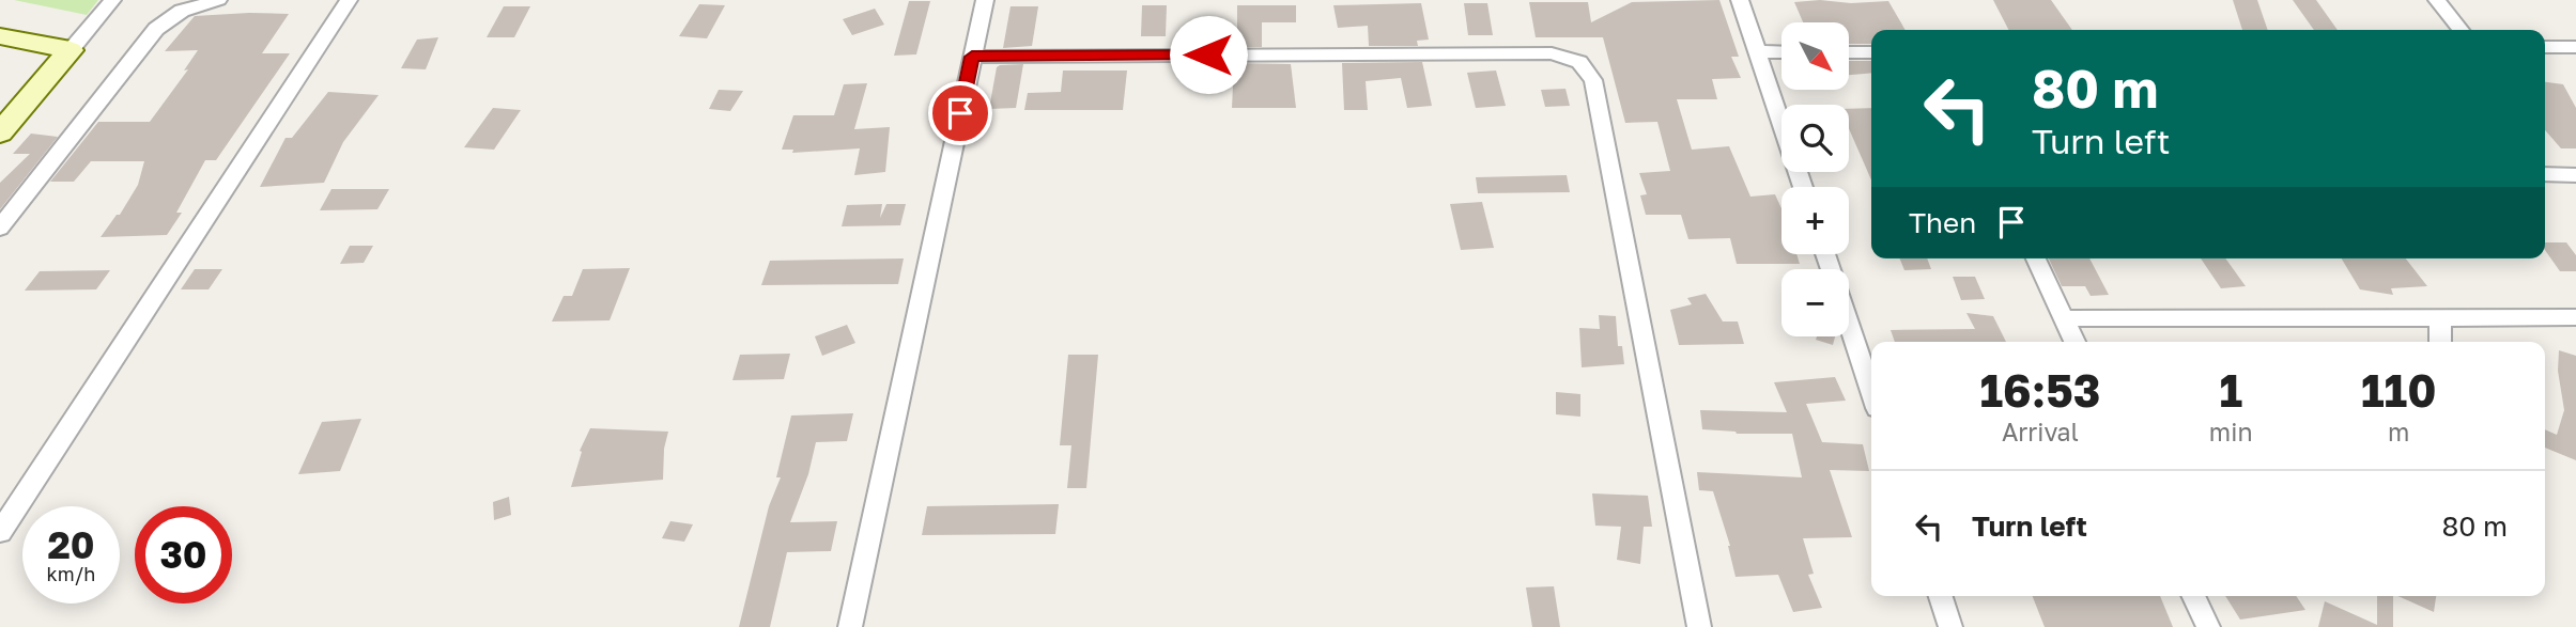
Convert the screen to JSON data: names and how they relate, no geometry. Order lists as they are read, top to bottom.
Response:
{
  "north": "bottom right",
  "page": {
    "map_buttons": ["+", "−"],
    "turn": ["80 m", "Turn left"],
    "then": "Then",
    "eta": [
      "16:53",
      "Arrival",
      "1",
      "min",
      "110",
      "m"
    ],
    "list": [
      {
        "name": "Turn left",
        "value": "80 m"
      }
    ],
    "speed": "20 km/h",
    "limit": "30"
  }
}
